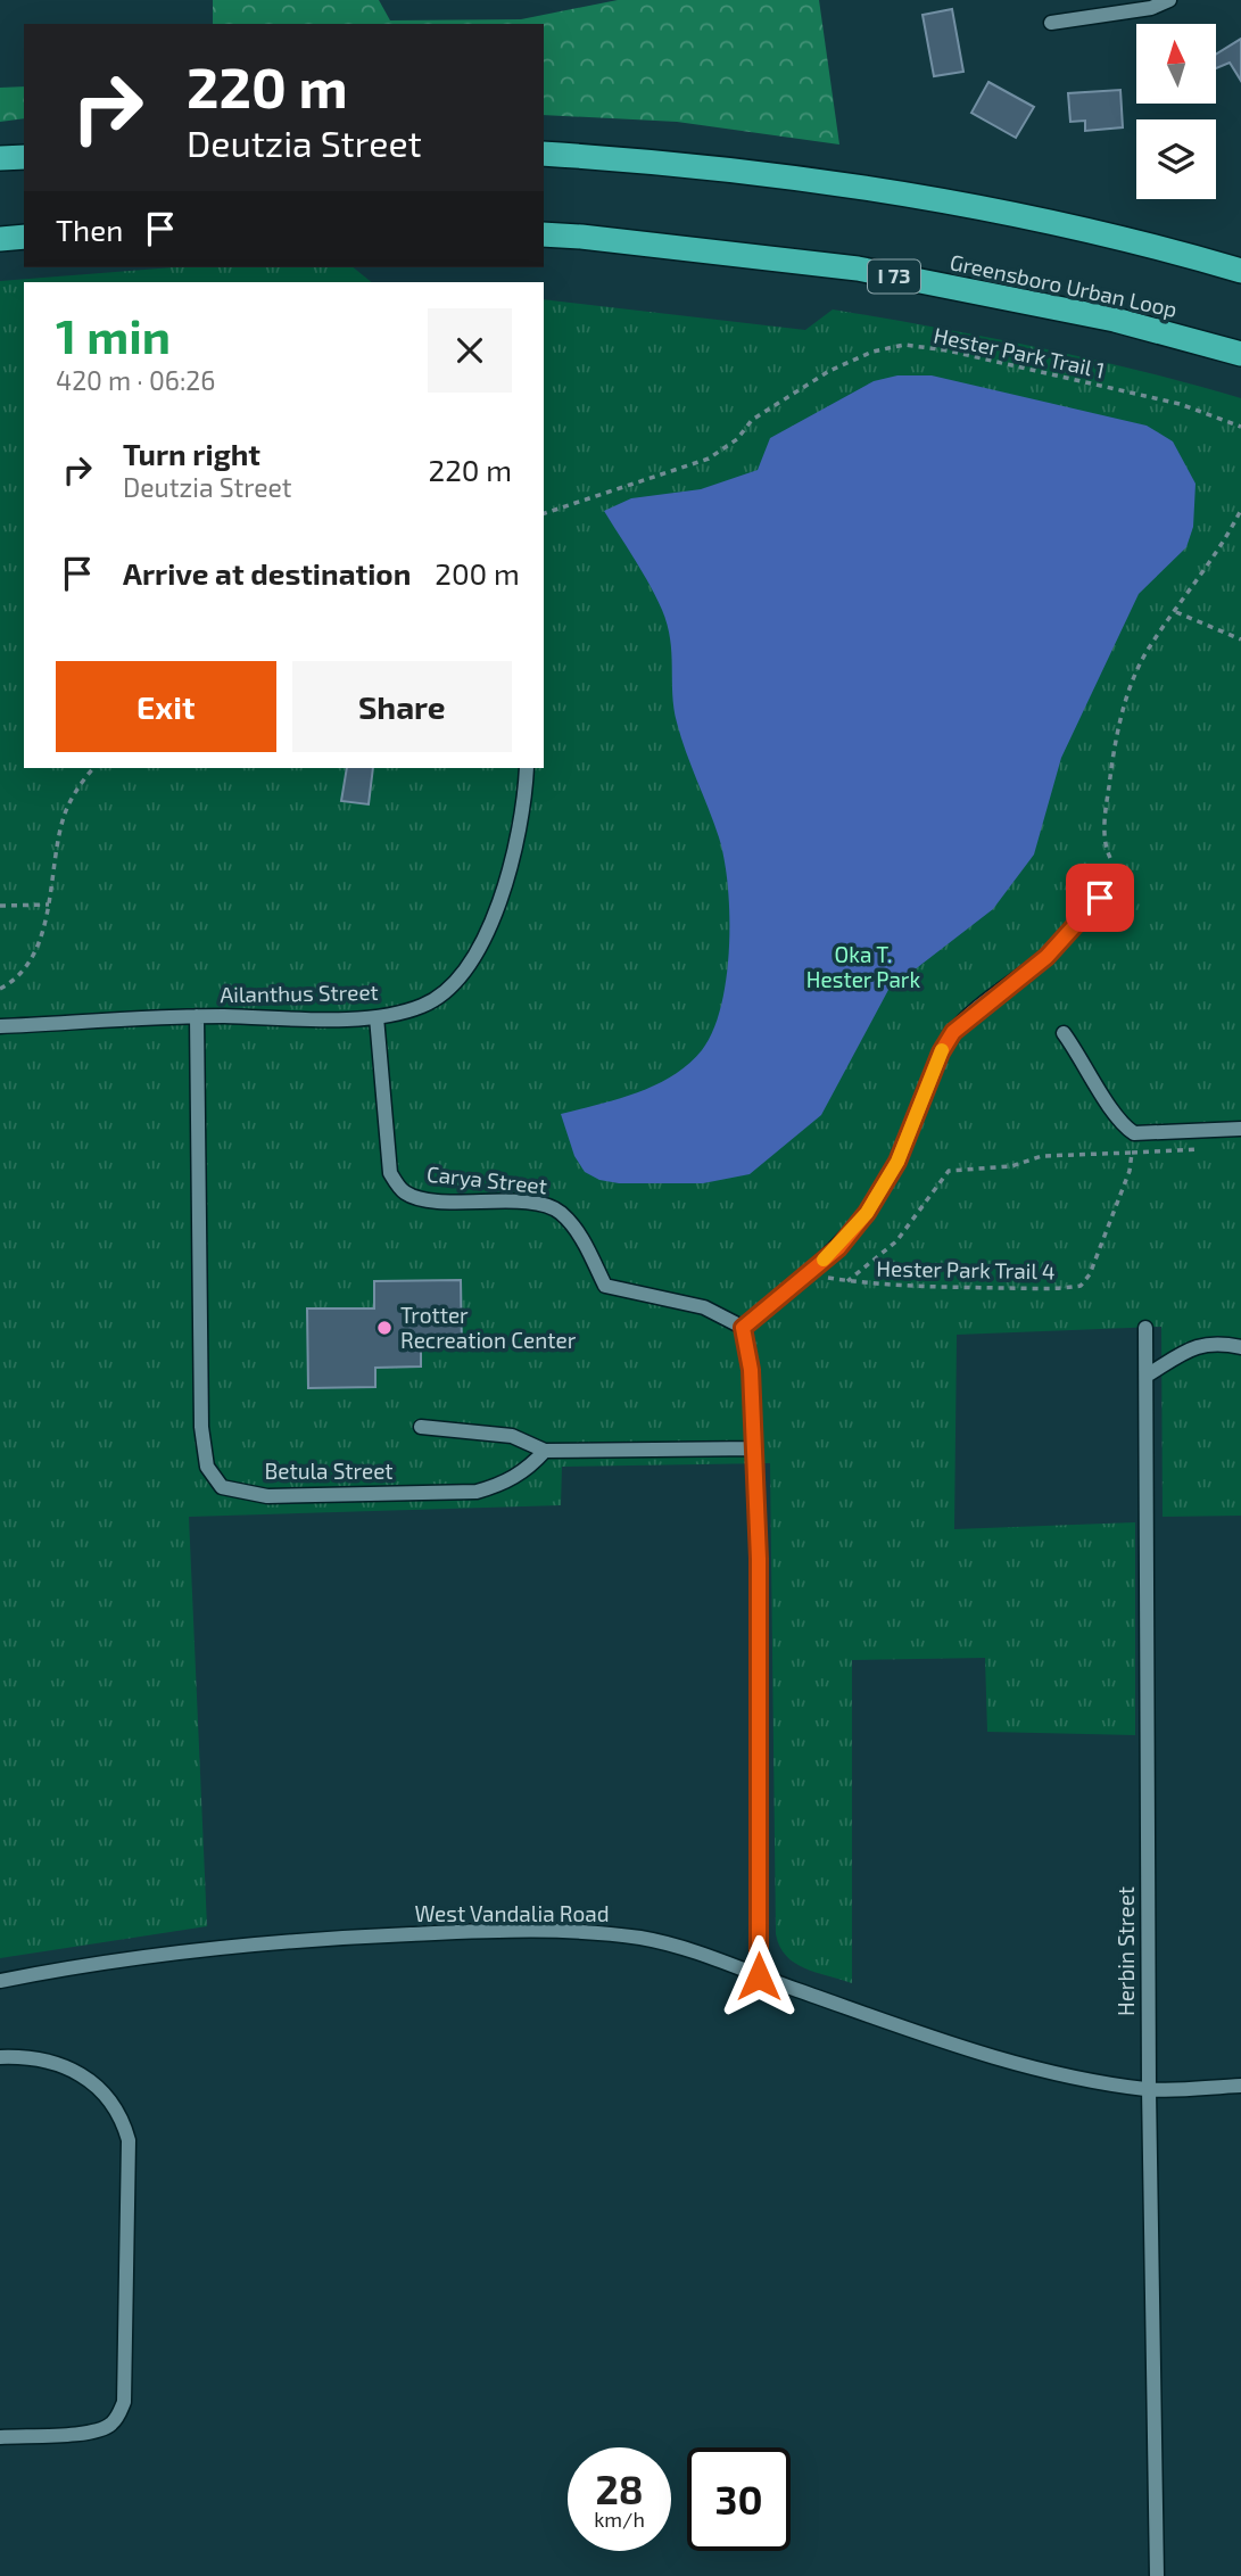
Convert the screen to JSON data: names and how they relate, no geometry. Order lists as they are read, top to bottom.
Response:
{
  "streets": {
    "highway": ["I 73", "Greensboro Urban Loop"],
    "street": [
      "Ailanthus Street",
      "Carya Street",
      "Betula Street",
      "West Vandalia Road",
      "Herbin Street"
    ],
    "path": ["Hester Park Trail 1", "Hester Park Trail 4"]
  },
  "crossings": [
    ["Ailanthus Street", "Carya Street"],
    ["Ailanthus Street", "Betula Street"],
    ["West Vandalia Road", "Herbin Street"]
  ],
  "parks": ["Oka T. Hester Park"],
  "places": ["Trotter Recreation Center"],
  "north": "top",
  "page": {
    "turn": ["220 m", "Deutzia Street"],
    "then": "Then",
    "heading": ["1 min", "420 m · 06:26"],
    "list": [
      {
        "name": "Turn right",
        "note": "Deutzia Street",
        "value": "220 m"
      },
      {
        "name": "Arrive at destination",
        "value": "200 m"
      }
    ],
    "buttons": ["Exit", "Share"],
    "speed": "28 km/h",
    "limit": "30"
  }
}
